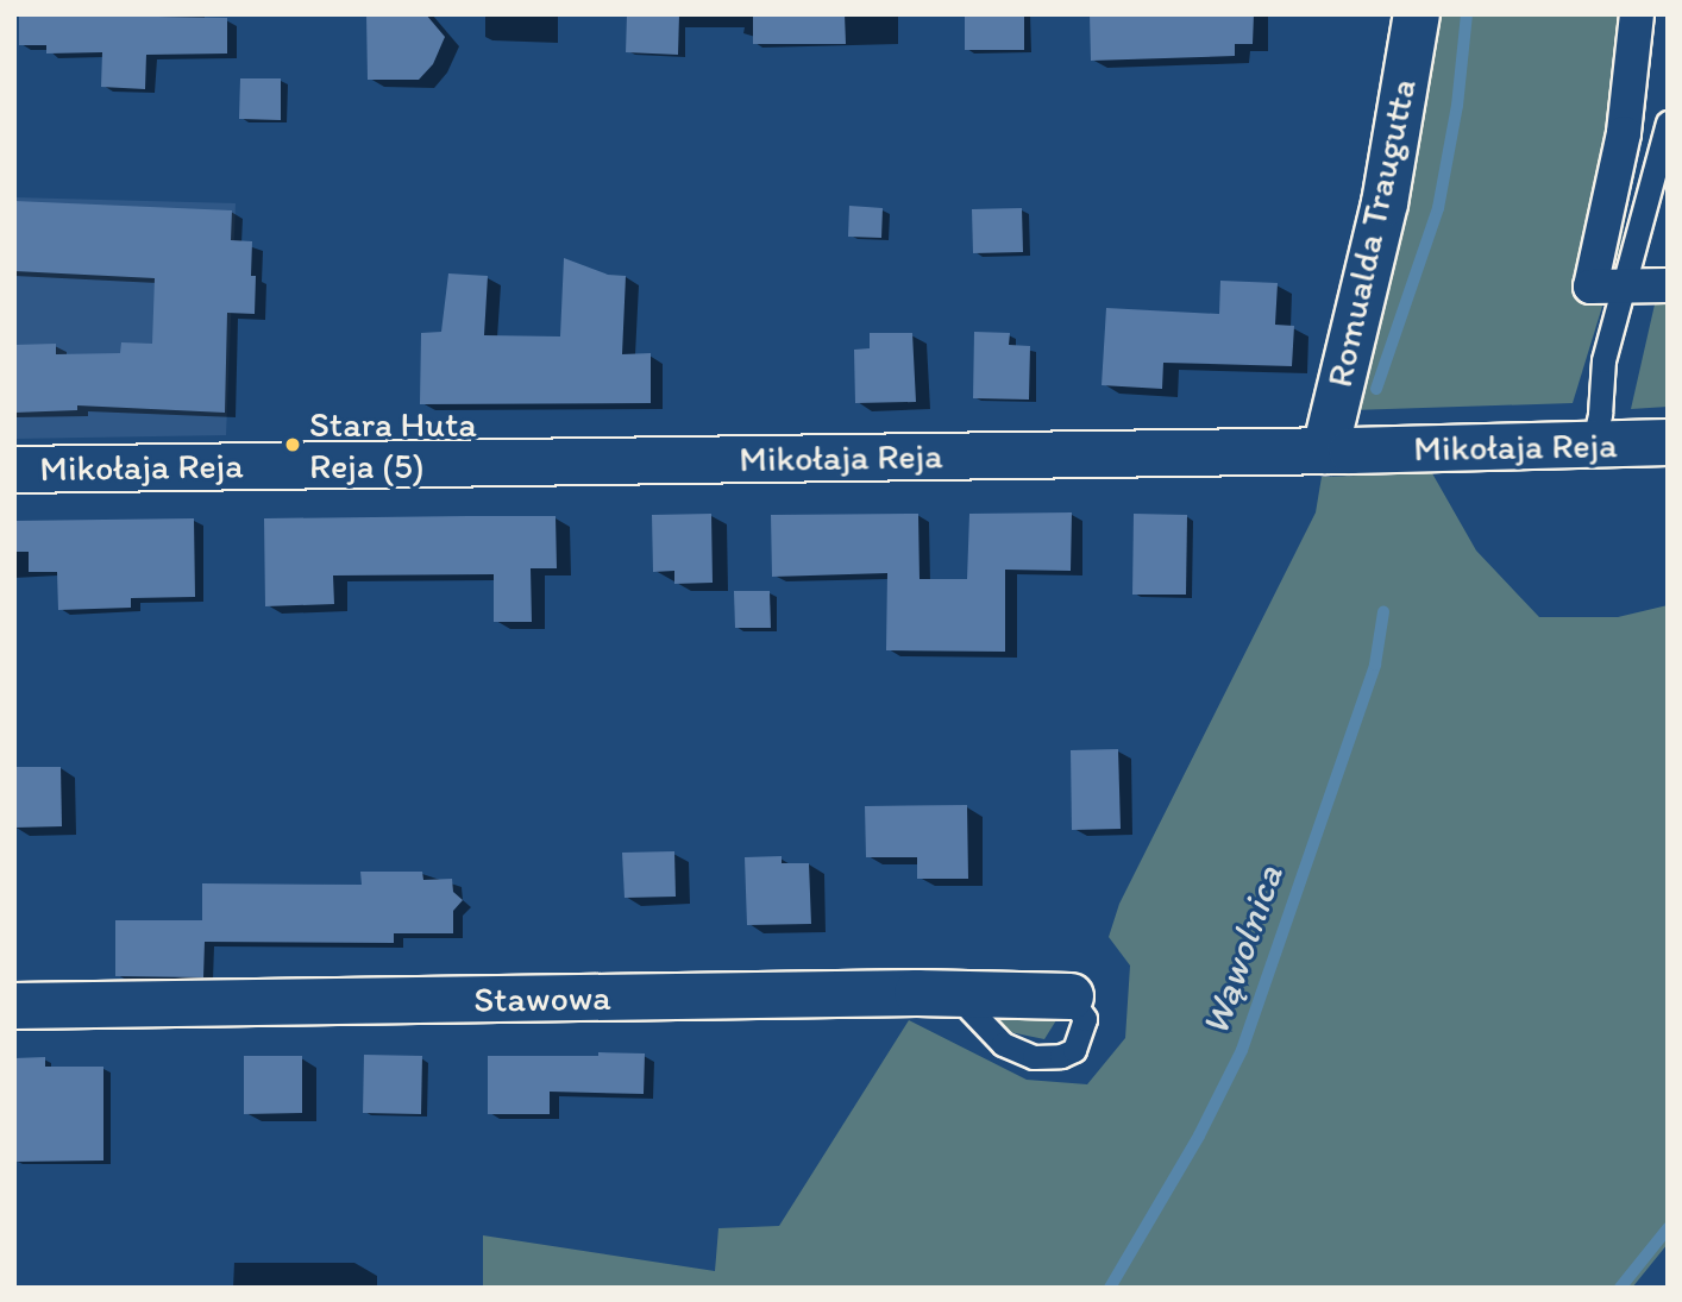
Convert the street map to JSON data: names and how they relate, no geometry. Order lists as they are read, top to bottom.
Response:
{
  "streets": {
    "street": ["Romualda Traugutta", "Mikołaja Reja", "Stawowa"]
  },
  "crossings": [
    ["Romualda Traugutta", "Mikołaja Reja"]
  ],
  "water": ["Wąwolnica"],
  "places": ["Stara Huta Reja (5)"]
}
